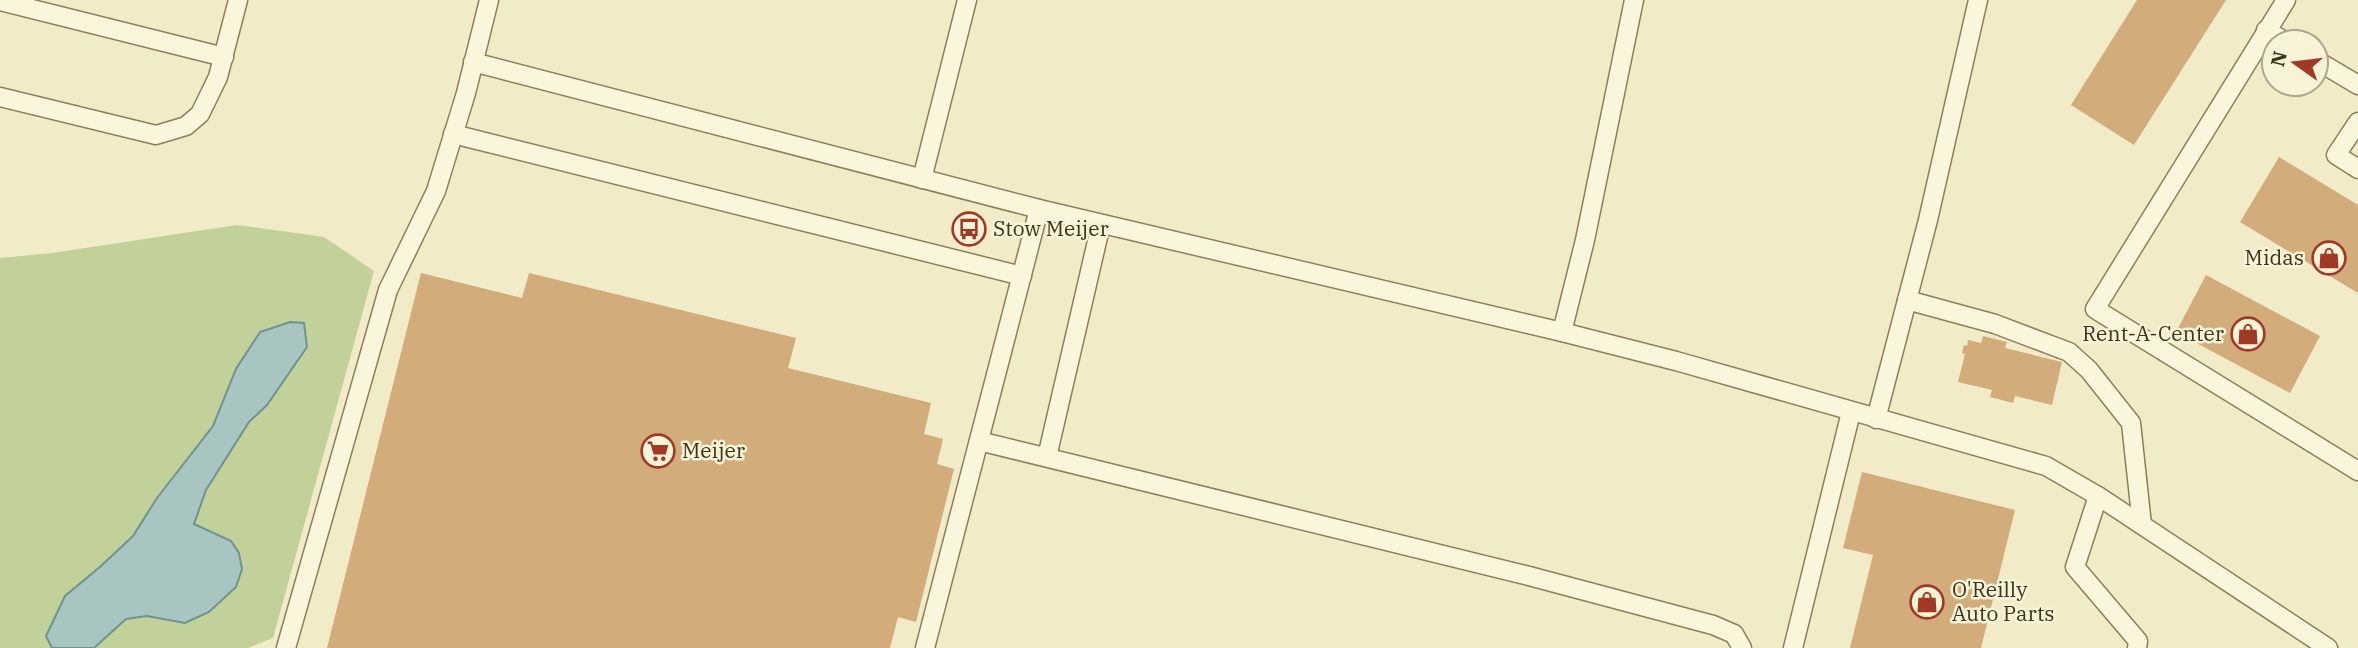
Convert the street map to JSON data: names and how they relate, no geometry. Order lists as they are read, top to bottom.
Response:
{
  "places": {
    "bus stop": ["Stow Meijer"],
    "shop": ["Midas", "Rent-A-Center", "O'Reilly Auto Parts"],
    "supermarket": ["Meijer"]
  },
  "north": "left"
}
